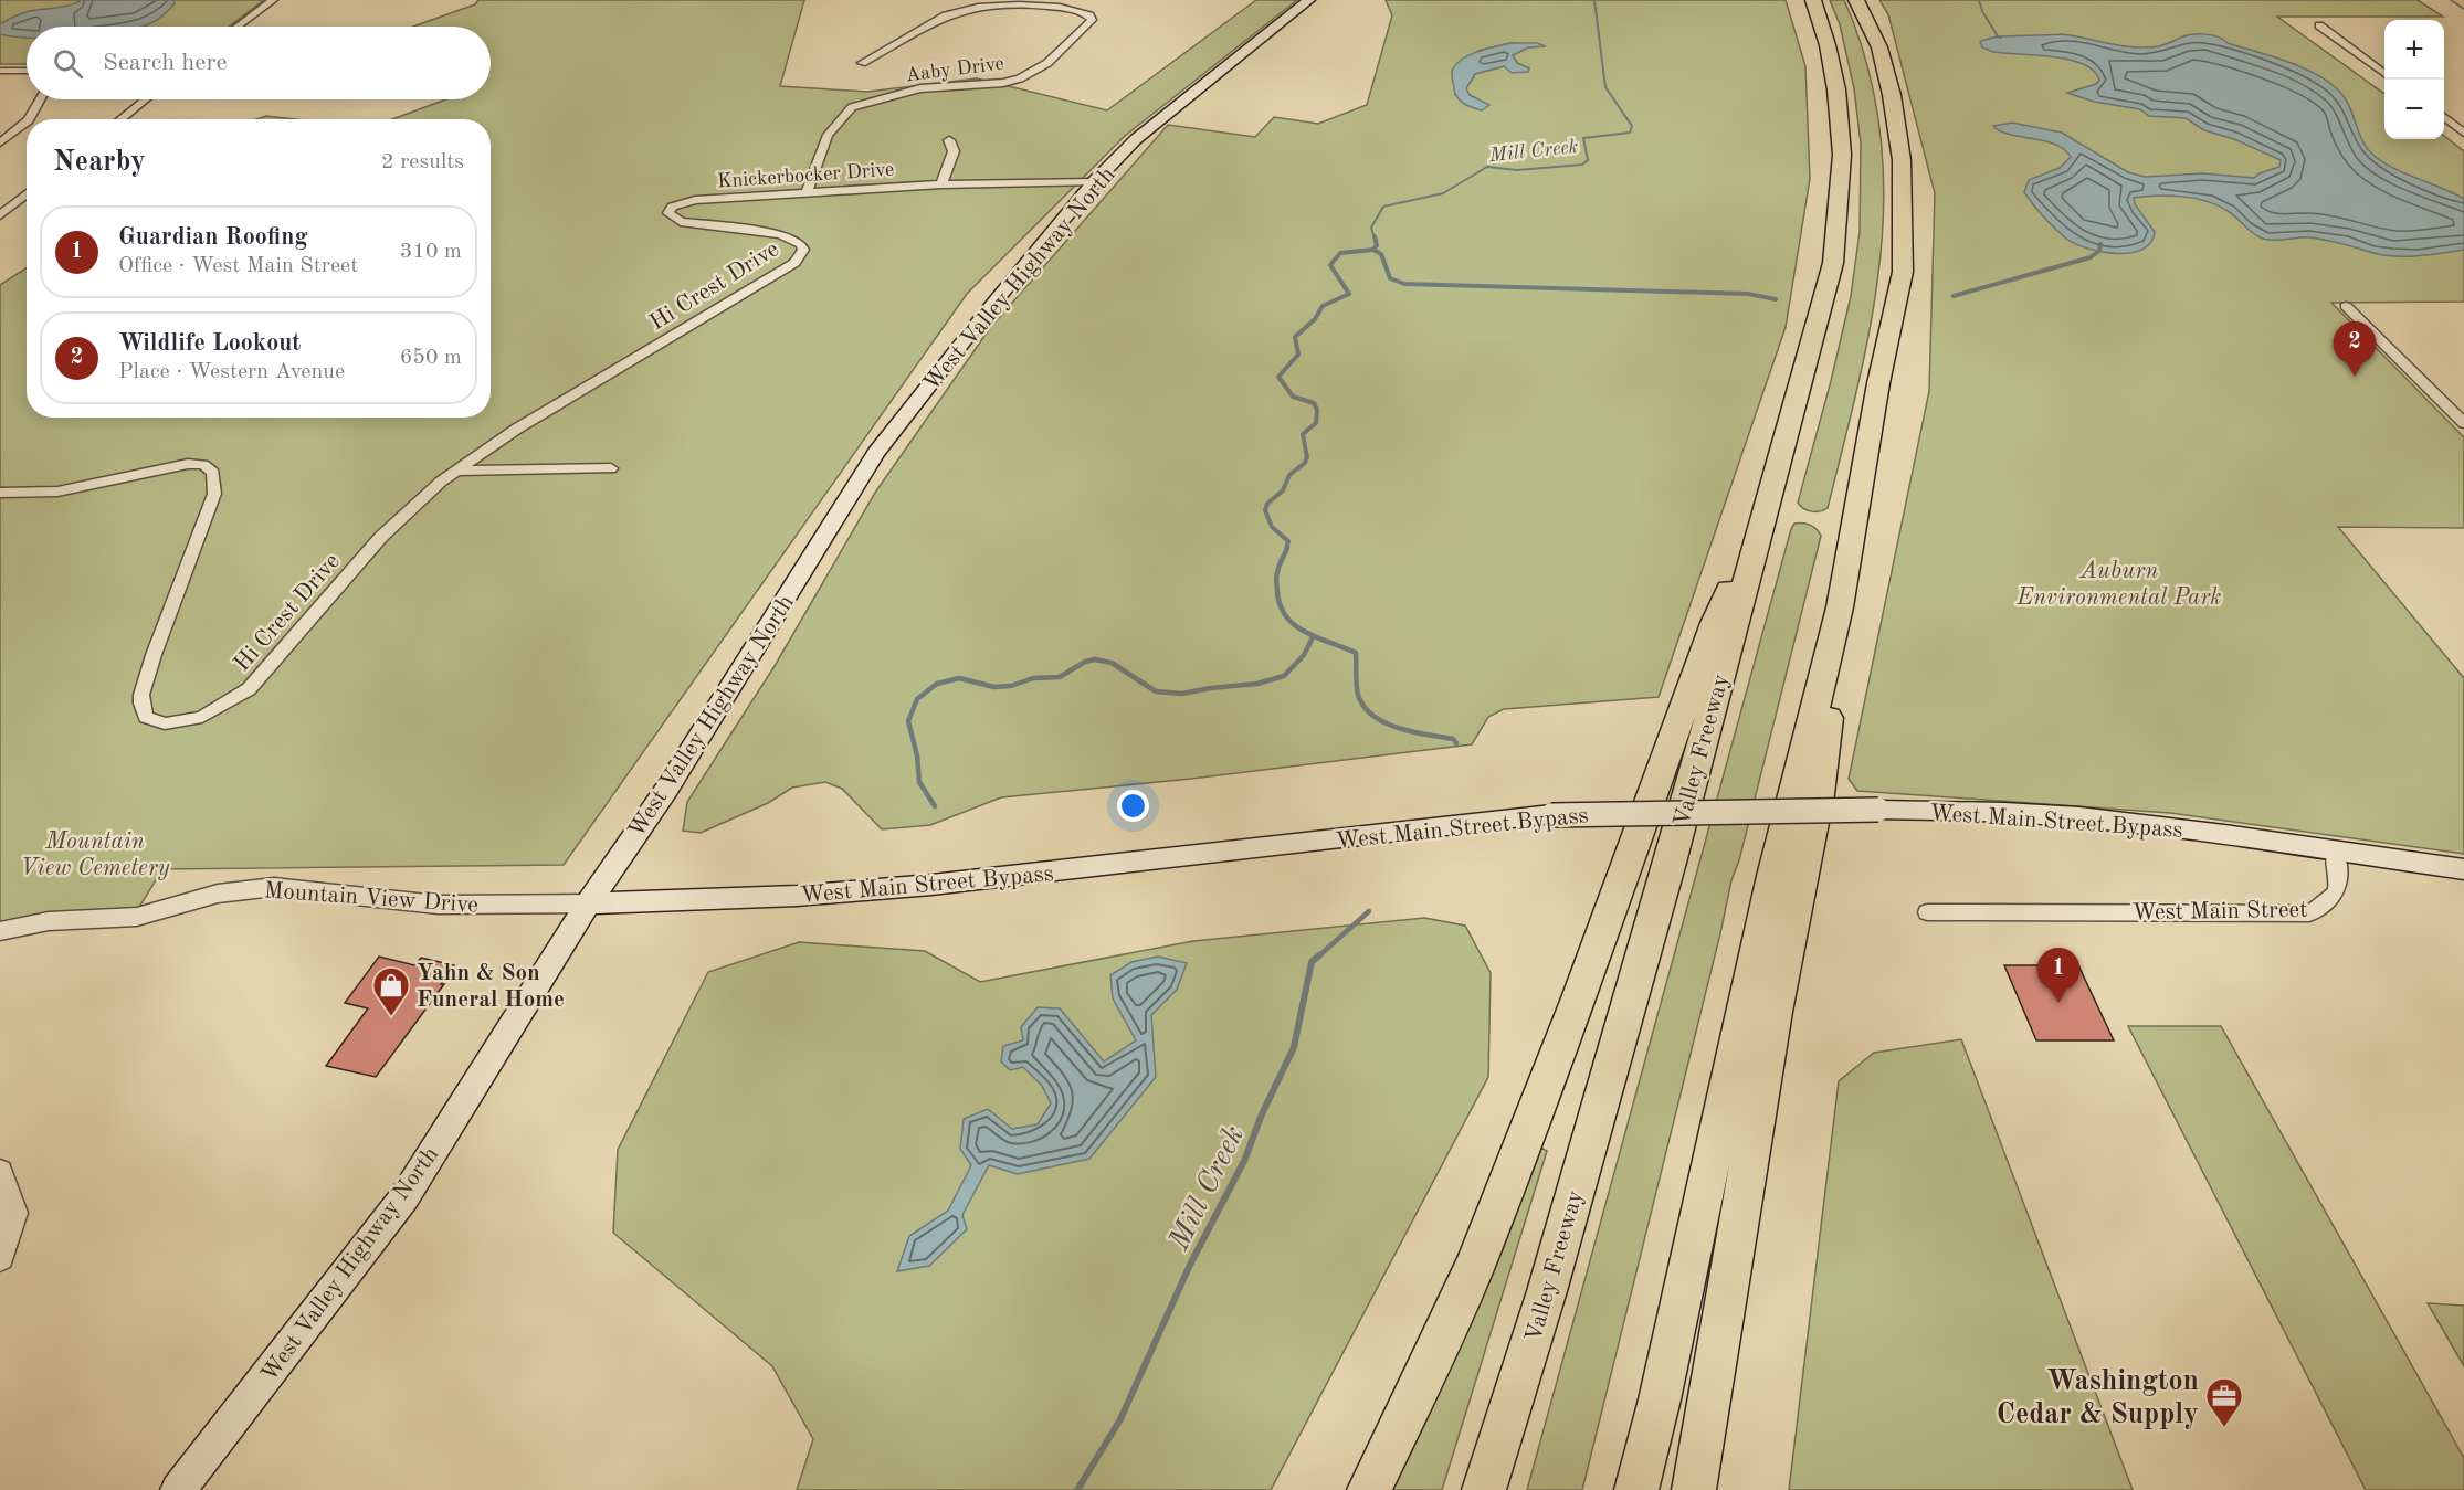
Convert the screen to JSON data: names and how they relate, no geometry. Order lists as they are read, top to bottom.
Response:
{
  "streets": {
    "highway": ["Valley Freeway"],
    "main road": ["West Valley Highway North", "West Main Street Bypass"],
    "street": [
      "Aaby Drive",
      "Knickerbocker Drive",
      "Hi Crest Drive",
      "Mountain View Drive",
      "West Main Street"
    ]
  },
  "crossings": [
    ["Aaby Drive", "Knickerbocker Drive"],
    ["Knickerbocker Drive", "West Valley Highway North"],
    ["Knickerbocker Drive", "Hi Crest Drive"],
    ["West Valley Highway North", "West Main Street Bypass"],
    ["West Valley Highway North", "Mountain View Drive"],
    ["West Main Street Bypass", "Mountain View Drive"],
    ["West Main Street Bypass", "West Main Street"]
  ],
  "water": ["Mill Creek"],
  "parks": ["Auburn Environmental Park", "Mountain View Cemetery"],
  "places": {
    "shop": ["Yahn & Son Funeral Home"],
    "office": ["Washington Cedar & Supply"]
  },
  "page": {
    "map_buttons": ["+", "−"],
    "search": "Search here",
    "heading": ["Nearby", "2 results"],
    "list": [
      {
        "mark": "1",
        "name": "Guardian Roofing",
        "note": "Office · West Main Street",
        "value": "310 m"
      },
      {
        "mark": "2",
        "name": "Wildlife Lookout",
        "note": "Place · Western Avenue",
        "value": "650 m"
      }
    ],
    "pins": ["2", "1"]
  }
}
